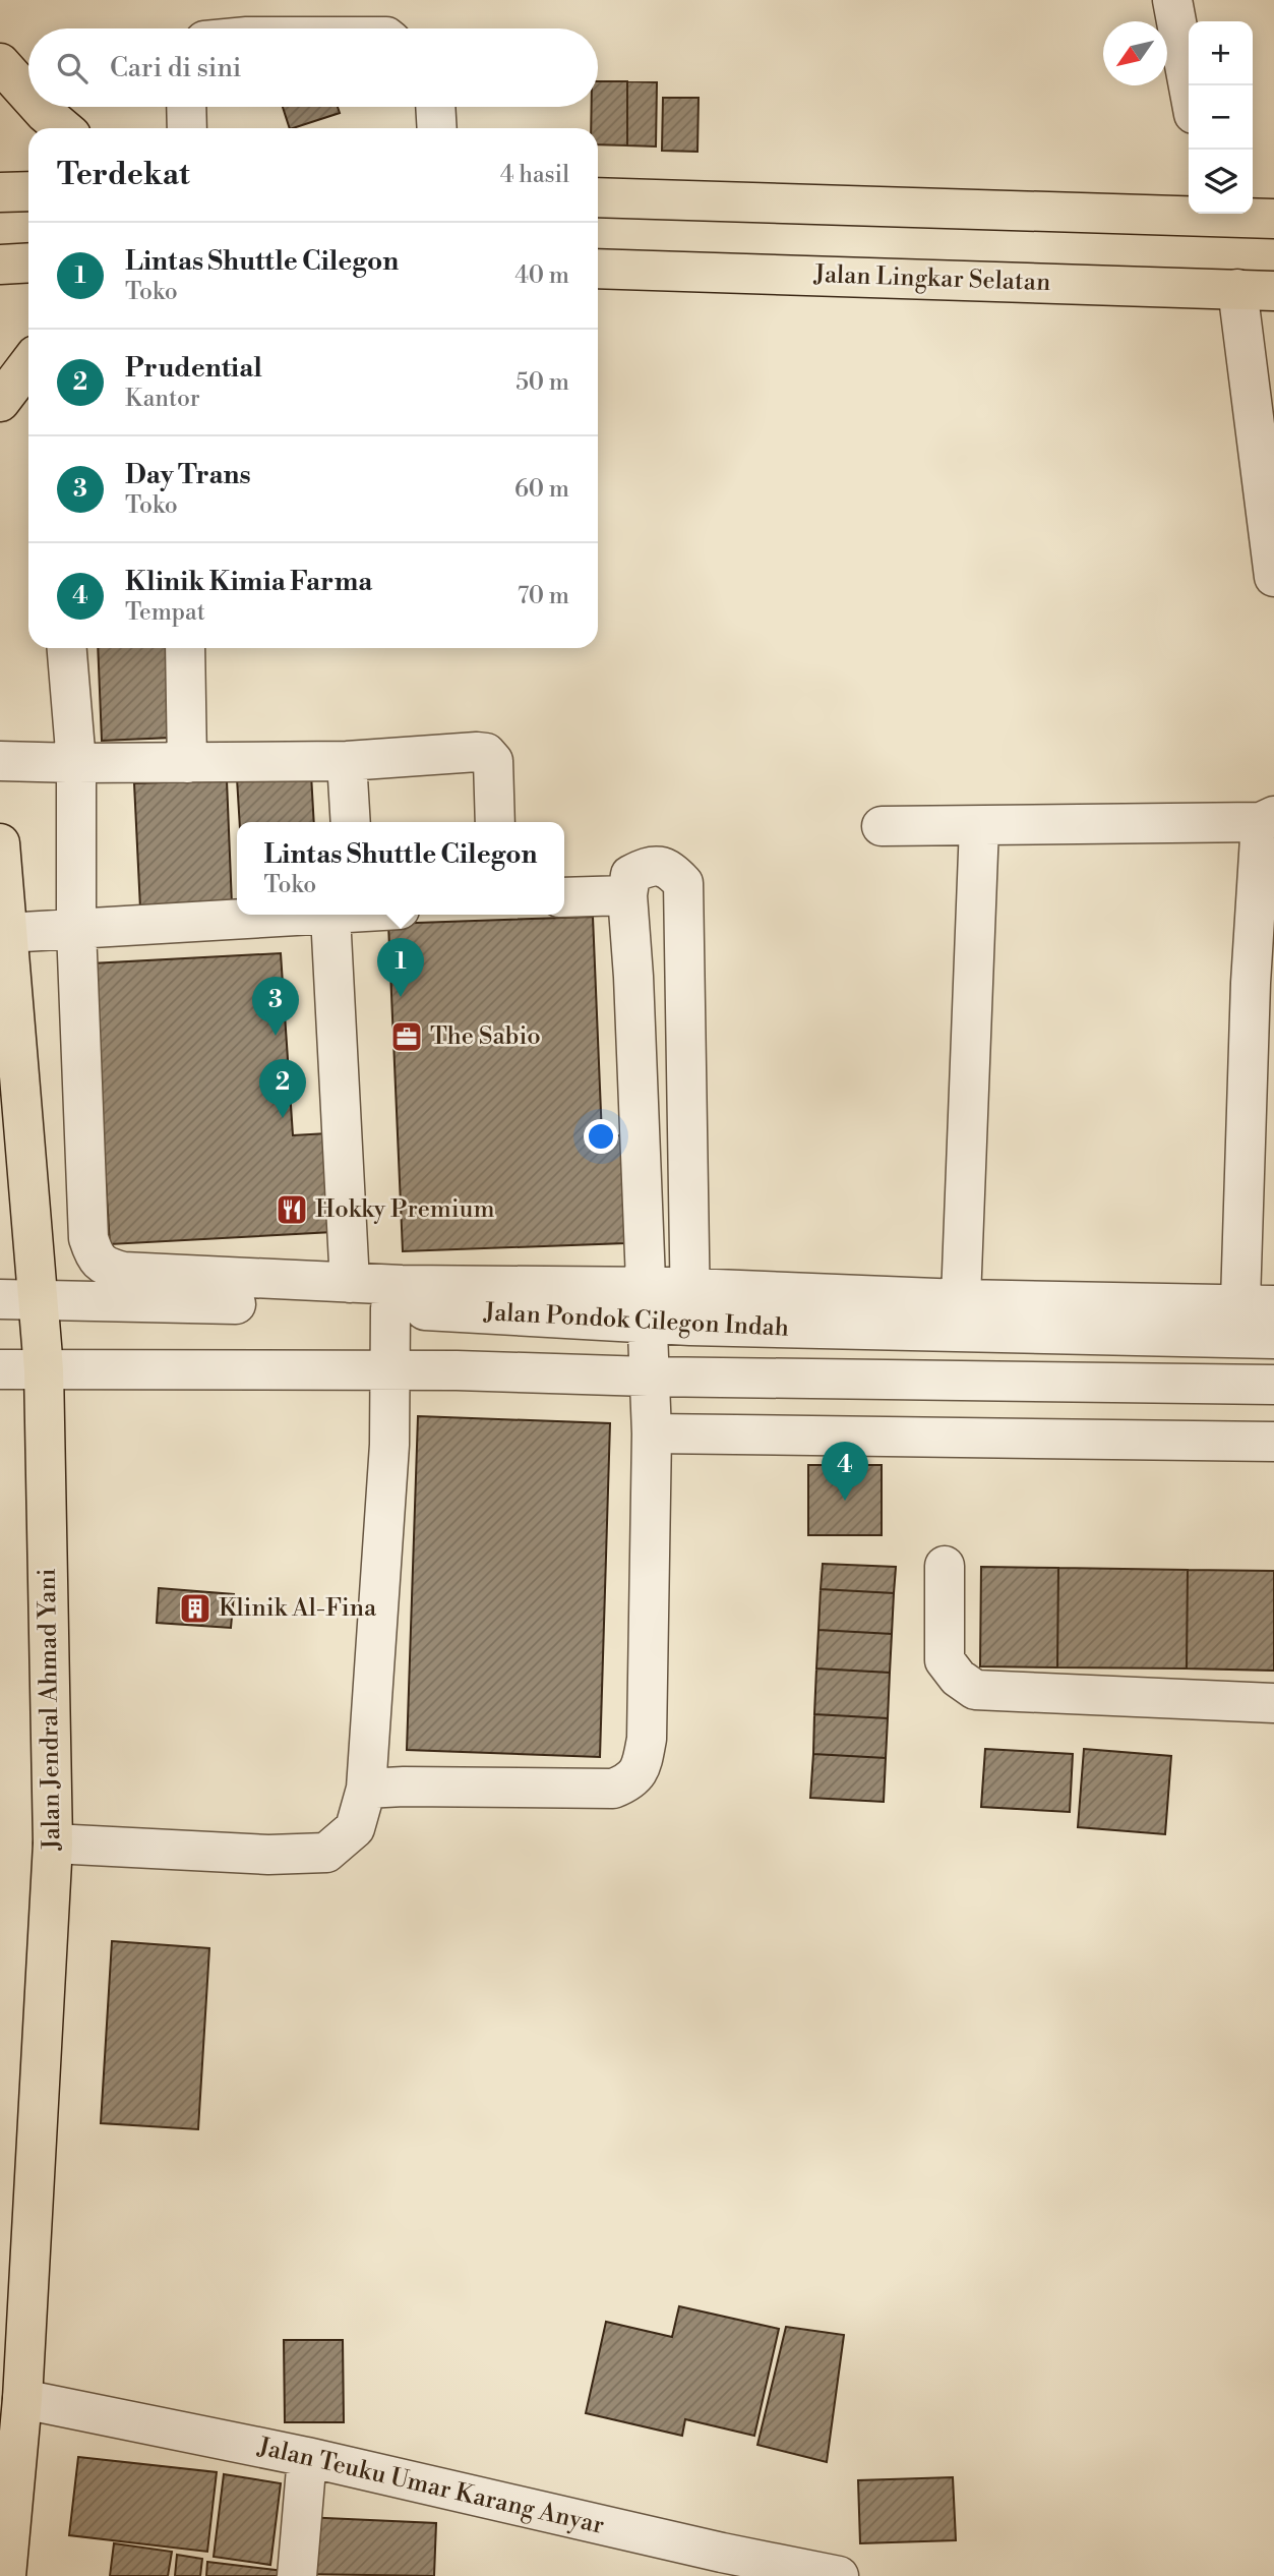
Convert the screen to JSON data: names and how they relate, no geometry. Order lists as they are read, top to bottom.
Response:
{
  "streets": {
    "highway": ["Jalan Lingkar Selatan", "Jalan Jendral Ahmad Yani"],
    "street": ["Jalan Pondok Cilegon Indah", "Jalan Teuku Umar Karang Anyar"]
  },
  "crossings": [
    ["Jalan Pondok Cilegon Indah", "Jalan Jendral Ahmad Yani"],
    ["Jalan Jendral Ahmad Yani", "Jalan Teuku Umar Karang Anyar"]
  ],
  "places": {
    "office": ["The Sabio"],
    "restaurant": ["Hokky Premium"],
    "building": ["Klinik Al-Fina"]
  },
  "north": "bottom left",
  "page": {
    "map_buttons": ["+", "−"],
    "search": "Cari di sini",
    "heading": ["Terdekat", "4 hasil"],
    "list": [
      {
        "mark": "1",
        "name": "Lintas Shuttle Cilegon",
        "note": "Toko",
        "value": "40 m"
      },
      {
        "mark": "2",
        "name": "Prudential",
        "note": "Kantor",
        "value": "50 m"
      },
      {
        "mark": "3",
        "name": "Day Trans",
        "note": "Toko",
        "value": "60 m"
      },
      {
        "mark": "4",
        "name": "Klinik Kimia Farma",
        "note": "Tempat",
        "value": "70 m"
      }
    ],
    "popup": ["Lintas Shuttle Cilegon", "Toko"],
    "pins": [
      "1",
      "3",
      "2",
      "4"
    ]
  }
}
